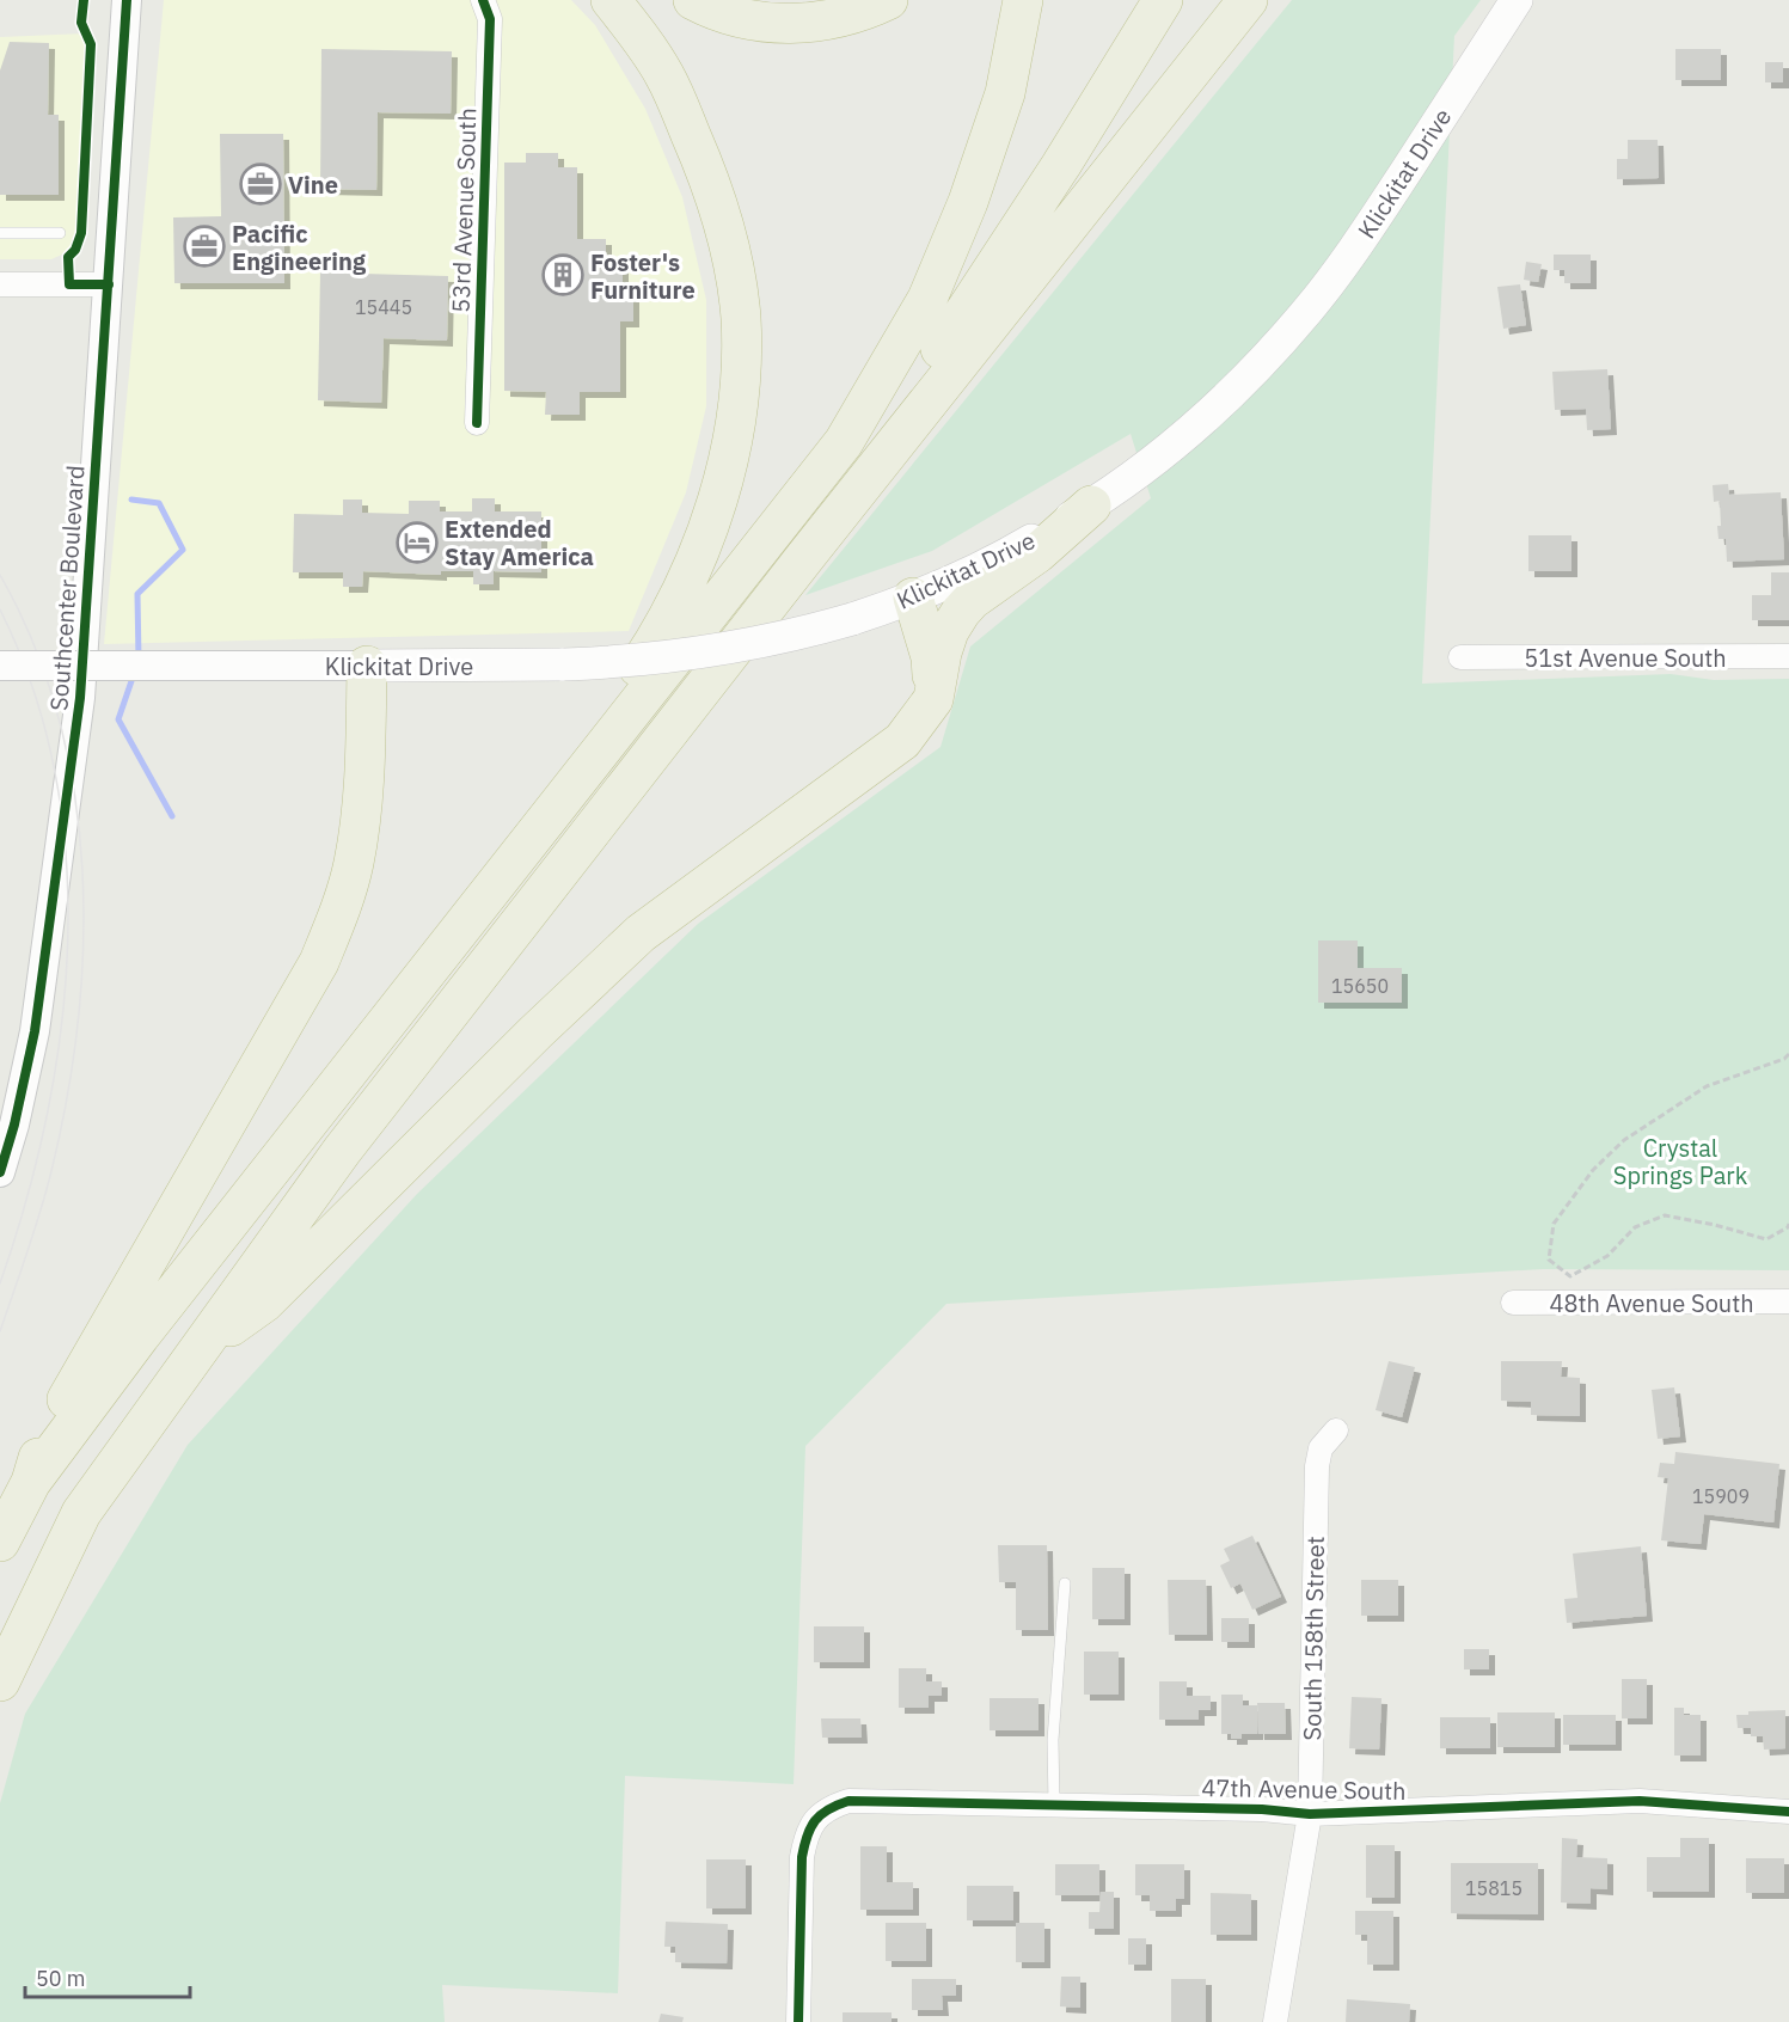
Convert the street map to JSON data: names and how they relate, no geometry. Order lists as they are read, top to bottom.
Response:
{
  "streets": {
    "main road": ["Klickitat Drive"],
    "street": [
      "53rd Avenue South",
      "Southcenter Boulevard",
      "51st Avenue South",
      "48th Avenue South",
      "South 158th Street",
      "47th Avenue South"
    ]
  },
  "crossings": [
    ["South 158th Street", "47th Avenue South"]
  ],
  "parks": ["Crystal Springs Park"],
  "places": {
    "office": ["Vine", "Pacific Engineering"],
    "building": ["Foster's Furniture"],
    "hotel": ["Extended Stay America"]
  },
  "house_numbers": [
    "15445",
    "15650",
    "15909",
    "15815"
  ],
  "scale_bar": "50 m"
}
